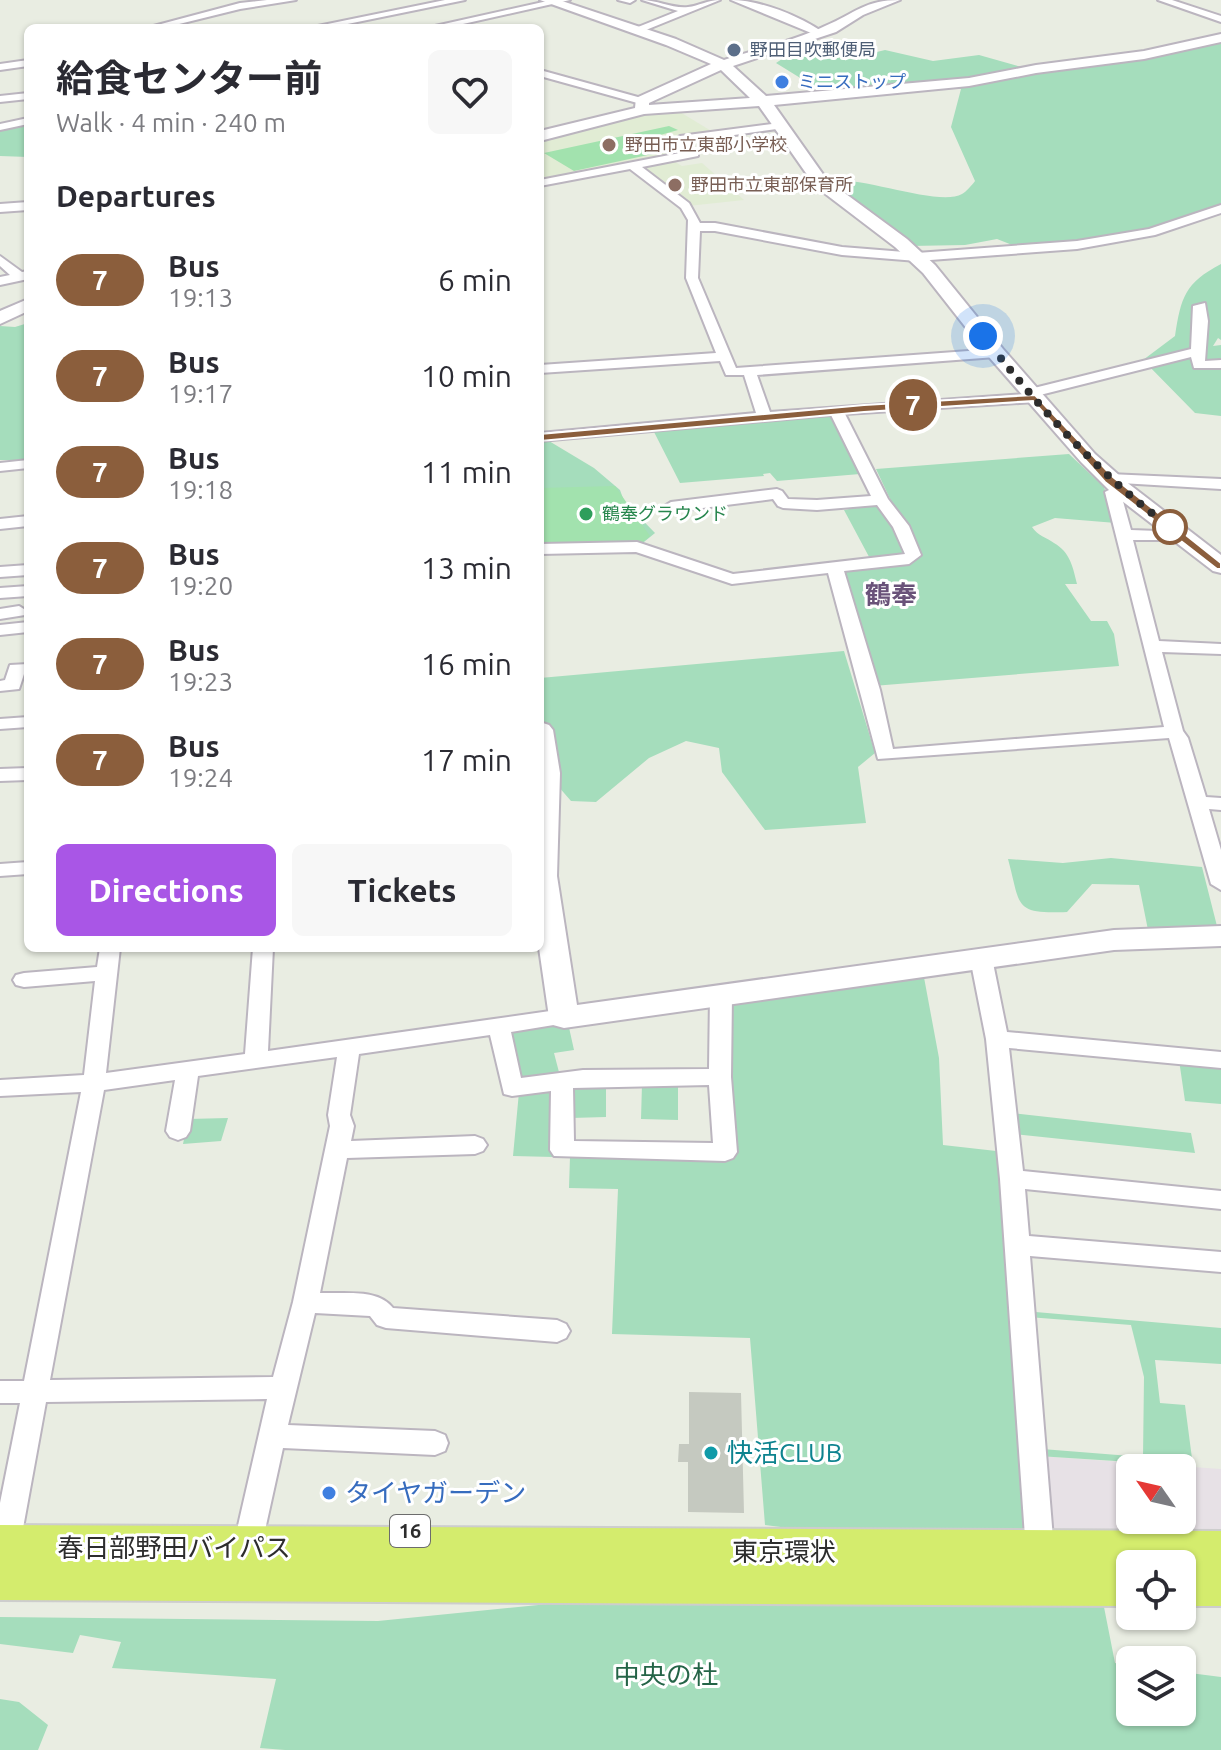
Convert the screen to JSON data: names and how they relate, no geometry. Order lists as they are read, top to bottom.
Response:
{
  "streets": {
    "highway": ["16", "春日部野田バイパス", "東京環状"]
  },
  "crossings": [
    ["16", "春日部野田バイパス"],
    ["16", "東京環状"],
    ["春日部野田バイパス", "東京環状"]
  ],
  "districts": ["鶴奉"],
  "parks": ["中央の杜"],
  "places": [
    "野田目吹郵便局",
    "ミニストップ",
    "野田市立東部小学校",
    "野田市立東部保育所",
    "鶴奉グラウンド",
    "快活CLUB",
    "タイヤガーデン"
  ],
  "lines": ["bus line 7"],
  "north": "top left",
  "page": {
    "on_map": "7",
    "heading": [
      ["給食センター前", "Walk · 4 min · 240 m"],
      "Departures"
    ],
    "list": [
      {
        "mark": "7",
        "name": "Bus",
        "note": "19:13",
        "value": "6 min"
      },
      {
        "mark": "7",
        "name": "Bus",
        "note": "19:17",
        "value": "10 min"
      },
      {
        "mark": "7",
        "name": "Bus",
        "note": "19:18",
        "value": "11 min"
      },
      {
        "mark": "7",
        "name": "Bus",
        "note": "19:20",
        "value": "13 min"
      },
      {
        "mark": "7",
        "name": "Bus",
        "note": "19:23",
        "value": "16 min"
      },
      {
        "mark": "7",
        "name": "Bus",
        "note": "19:24",
        "value": "17 min"
      }
    ],
    "buttons": ["Directions", "Tickets"]
  }
}
